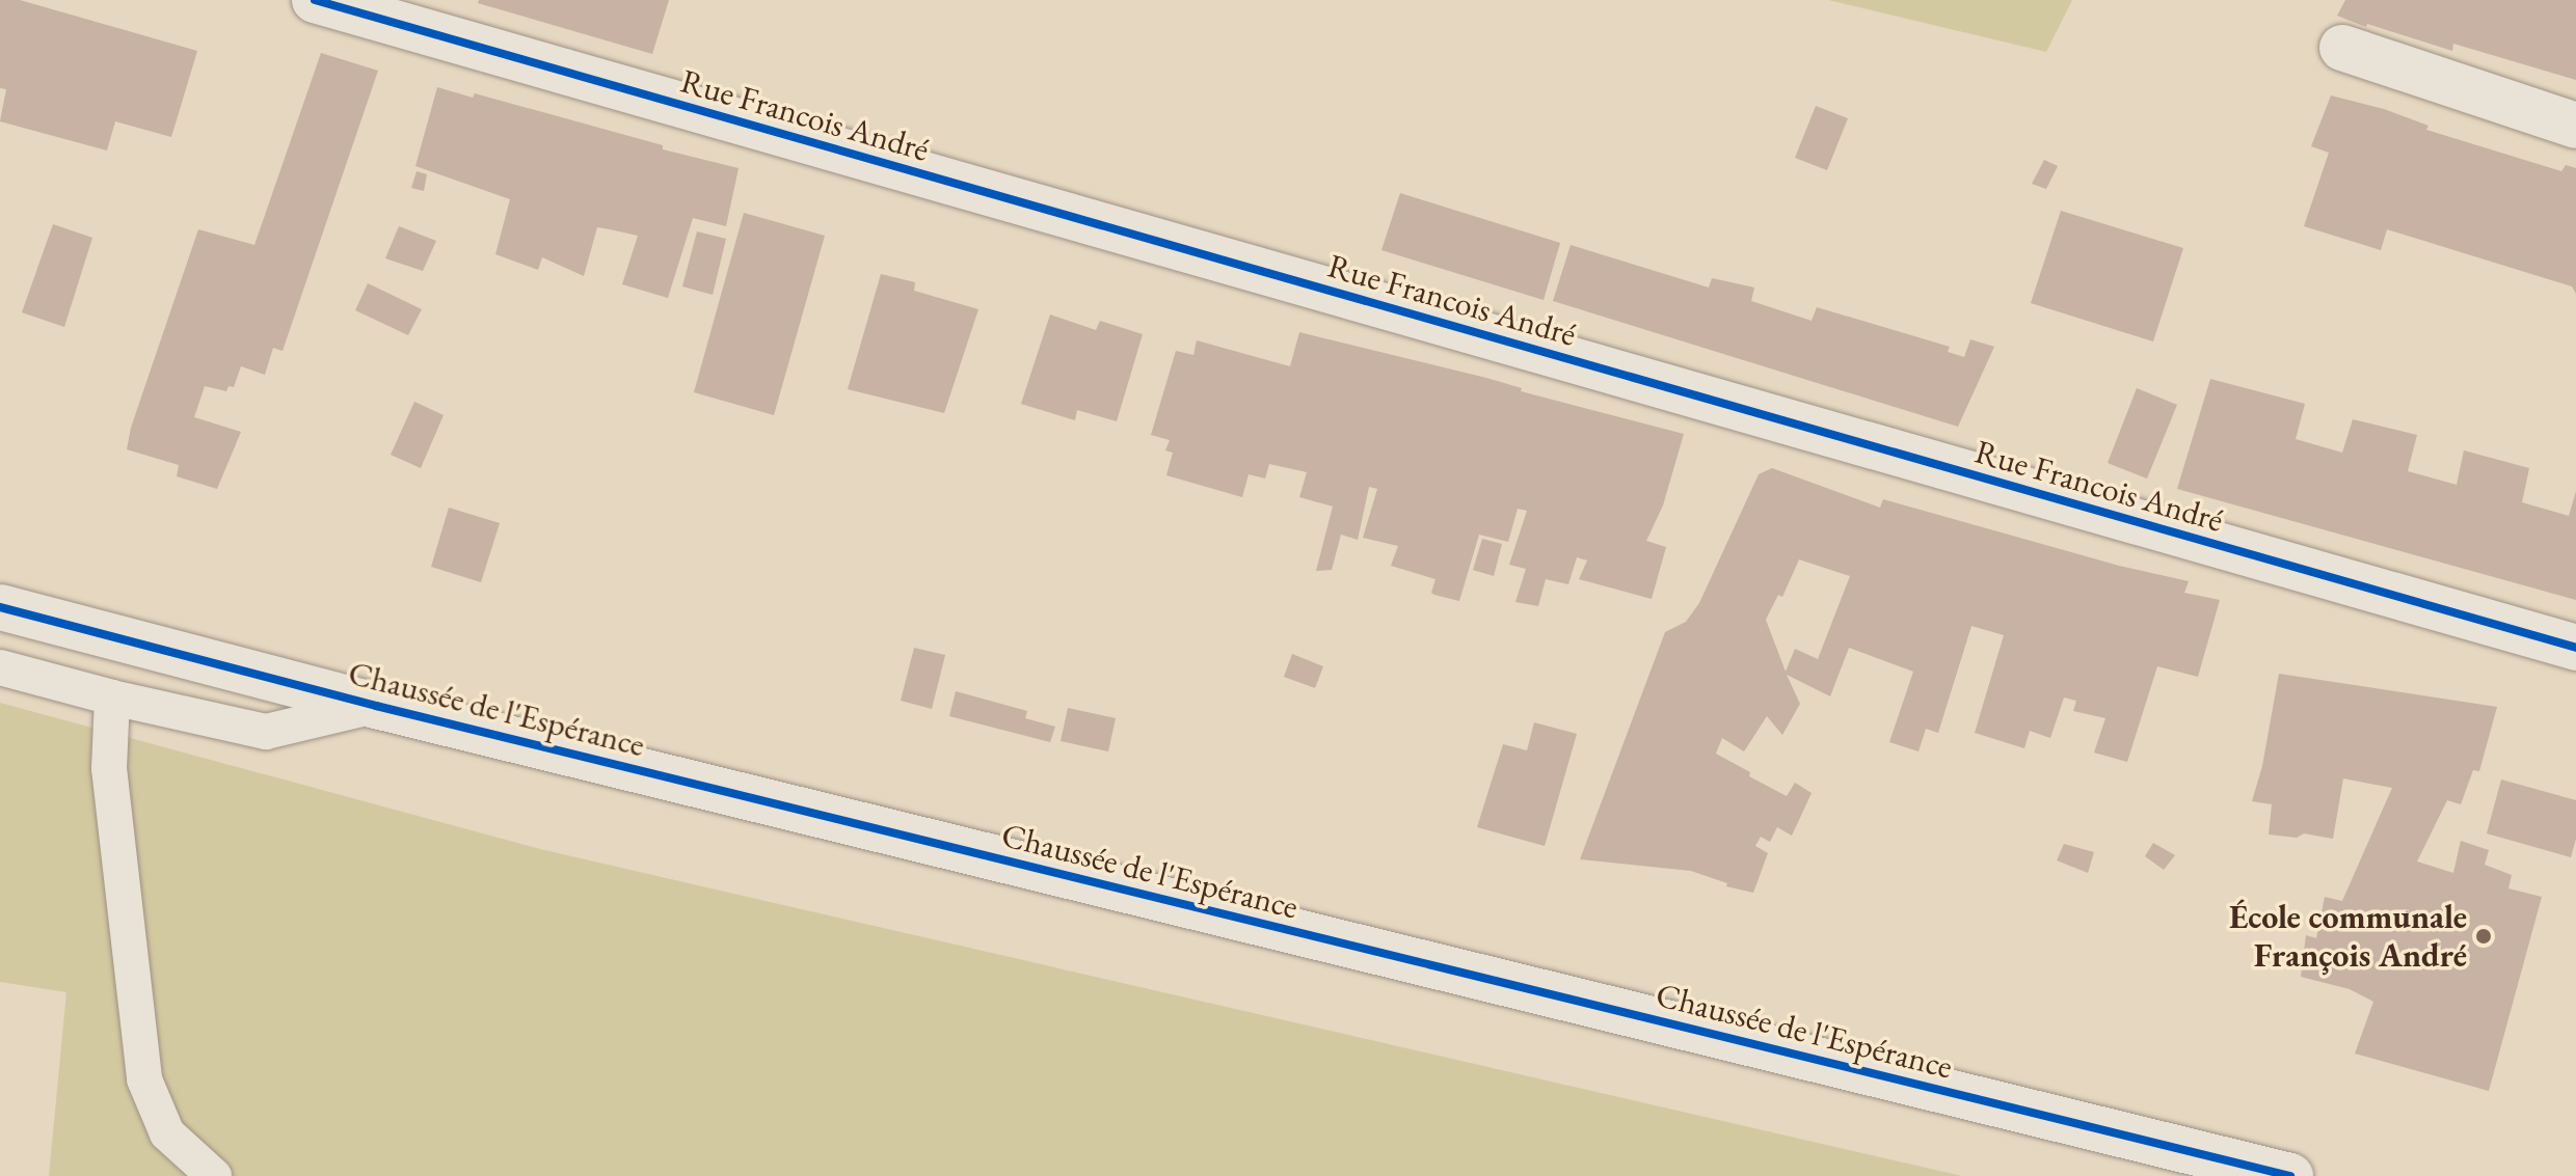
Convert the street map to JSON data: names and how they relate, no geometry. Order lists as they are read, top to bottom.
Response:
{
  "streets": {
    "street": ["Rue Francois André", "Chaussée de l'Espérance"]
  },
  "places": ["École communale François André"]
}
